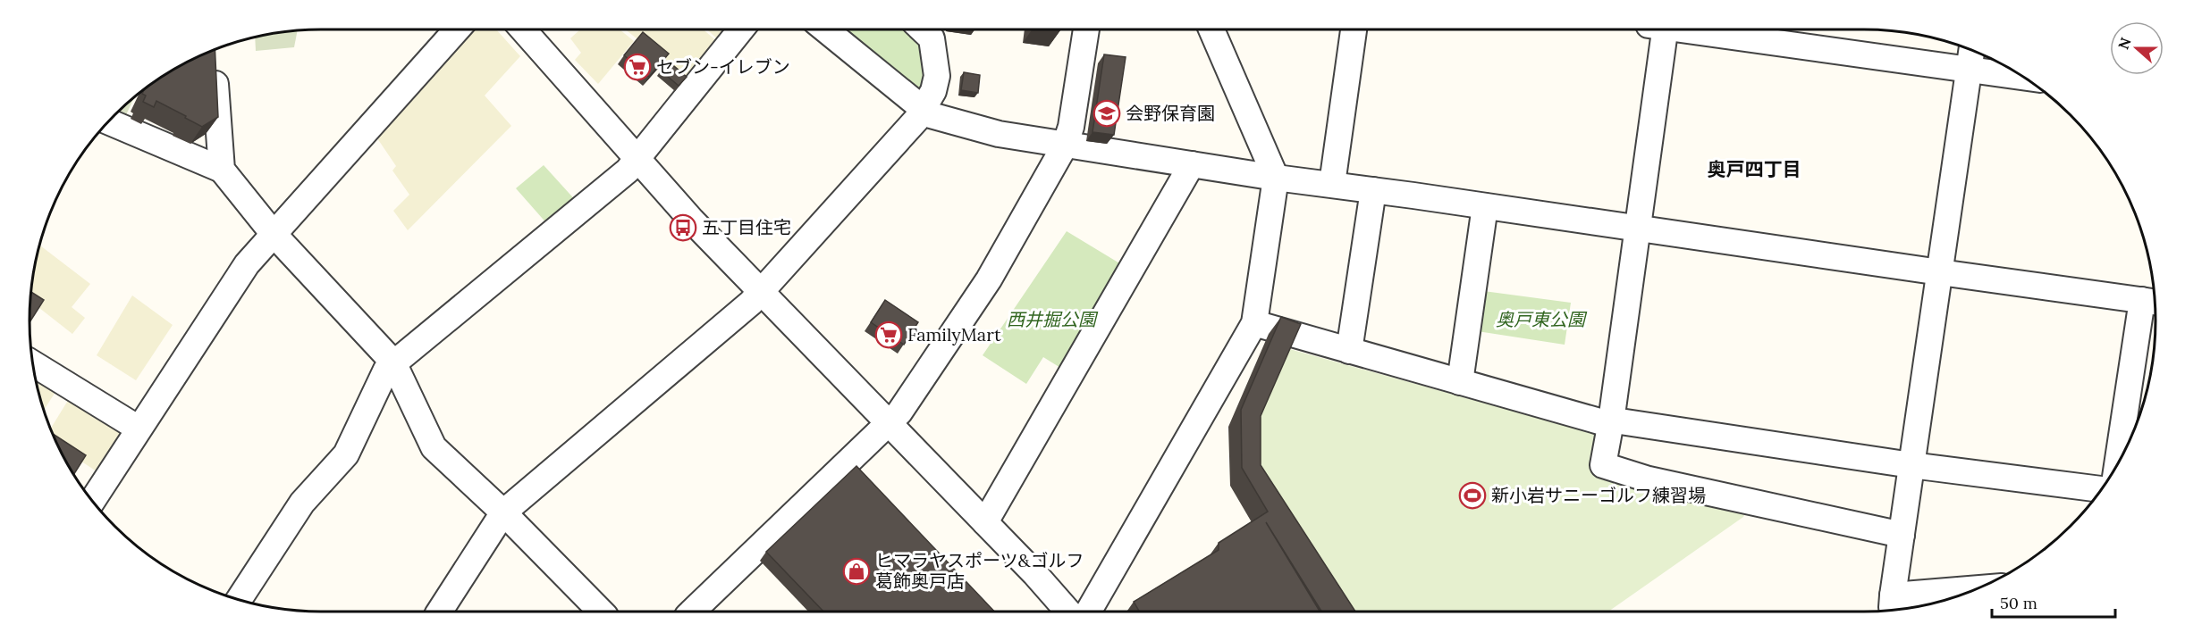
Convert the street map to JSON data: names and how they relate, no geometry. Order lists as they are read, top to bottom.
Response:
{
  "districts": ["奥戸四丁目"],
  "parks": ["西井掘公園", "奥戸東公園"],
  "places": {
    "supermarket": ["セブン-イレブン", "FamilyMart"],
    "school or university": ["会野保育園"],
    "bus stop": ["五丁目住宅"],
    "sports": ["新小岩サニーゴルフ練習場"],
    "shop": ["ヒマラヤスポーツ&ゴルフ 葛飾奥戸店"]
  },
  "scale_bar": "50 m",
  "north": "left"
}
